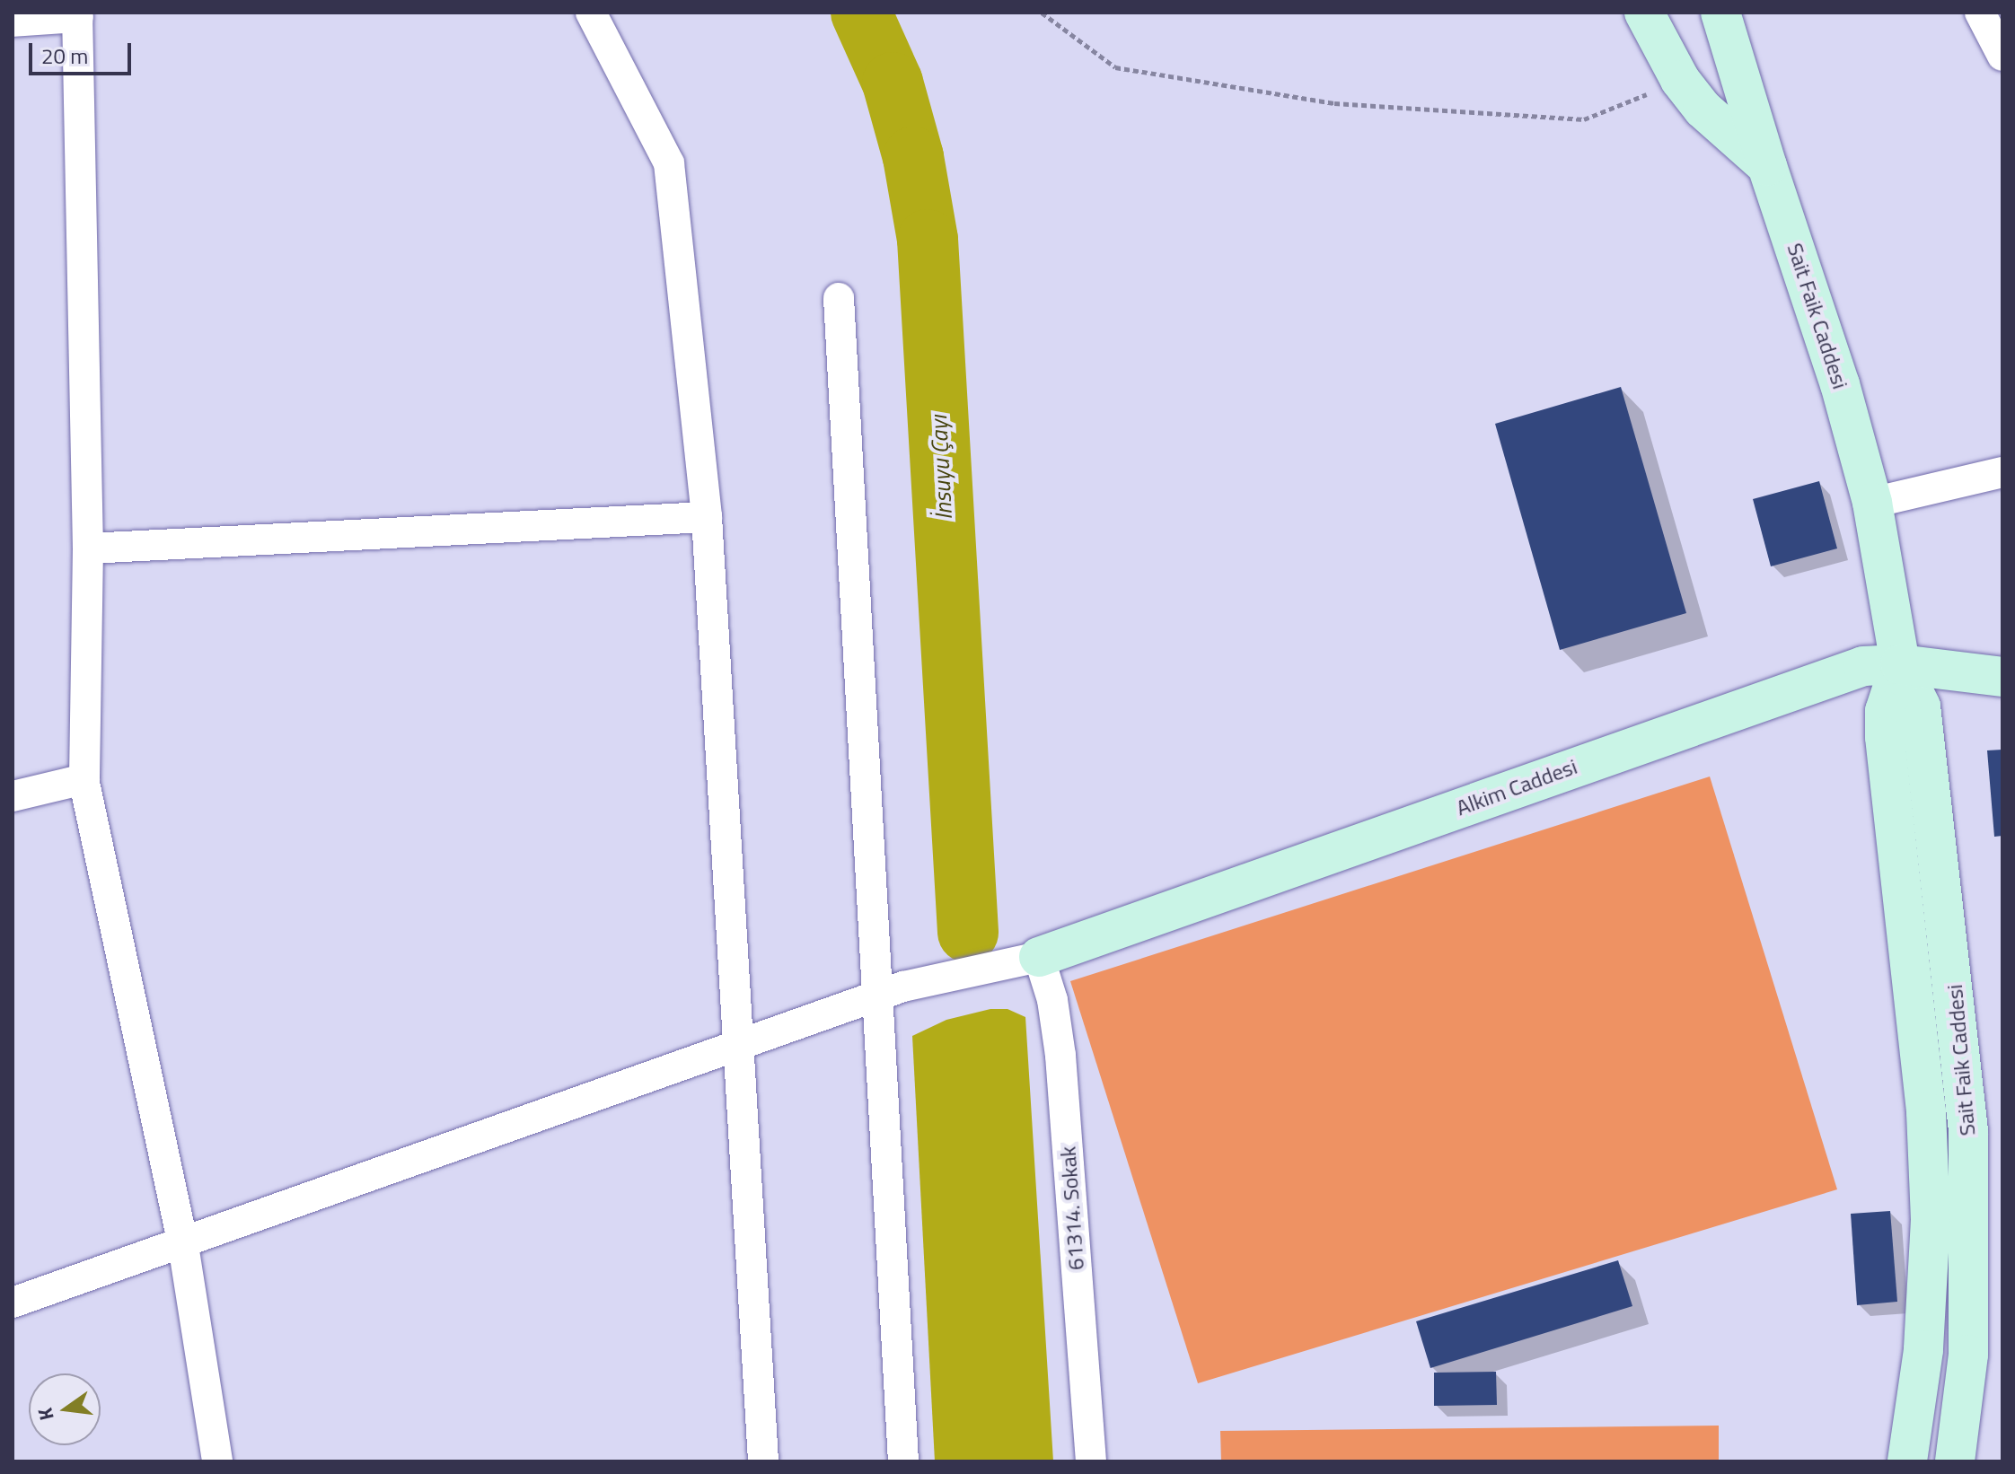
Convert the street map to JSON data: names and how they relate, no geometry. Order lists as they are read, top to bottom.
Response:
{
  "streets": {
    "street": ["Sait Faik Caddesi", "Alkim Caddesi", "61314. Sokak"]
  },
  "crossings": [
    ["Sait Faik Caddesi", "Alkim Caddesi"],
    ["Alkim Caddesi", "61314. Sokak"]
  ],
  "water": ["İnsuyu Çayı"],
  "scale_bar": "20 m",
  "north": "left"
}
